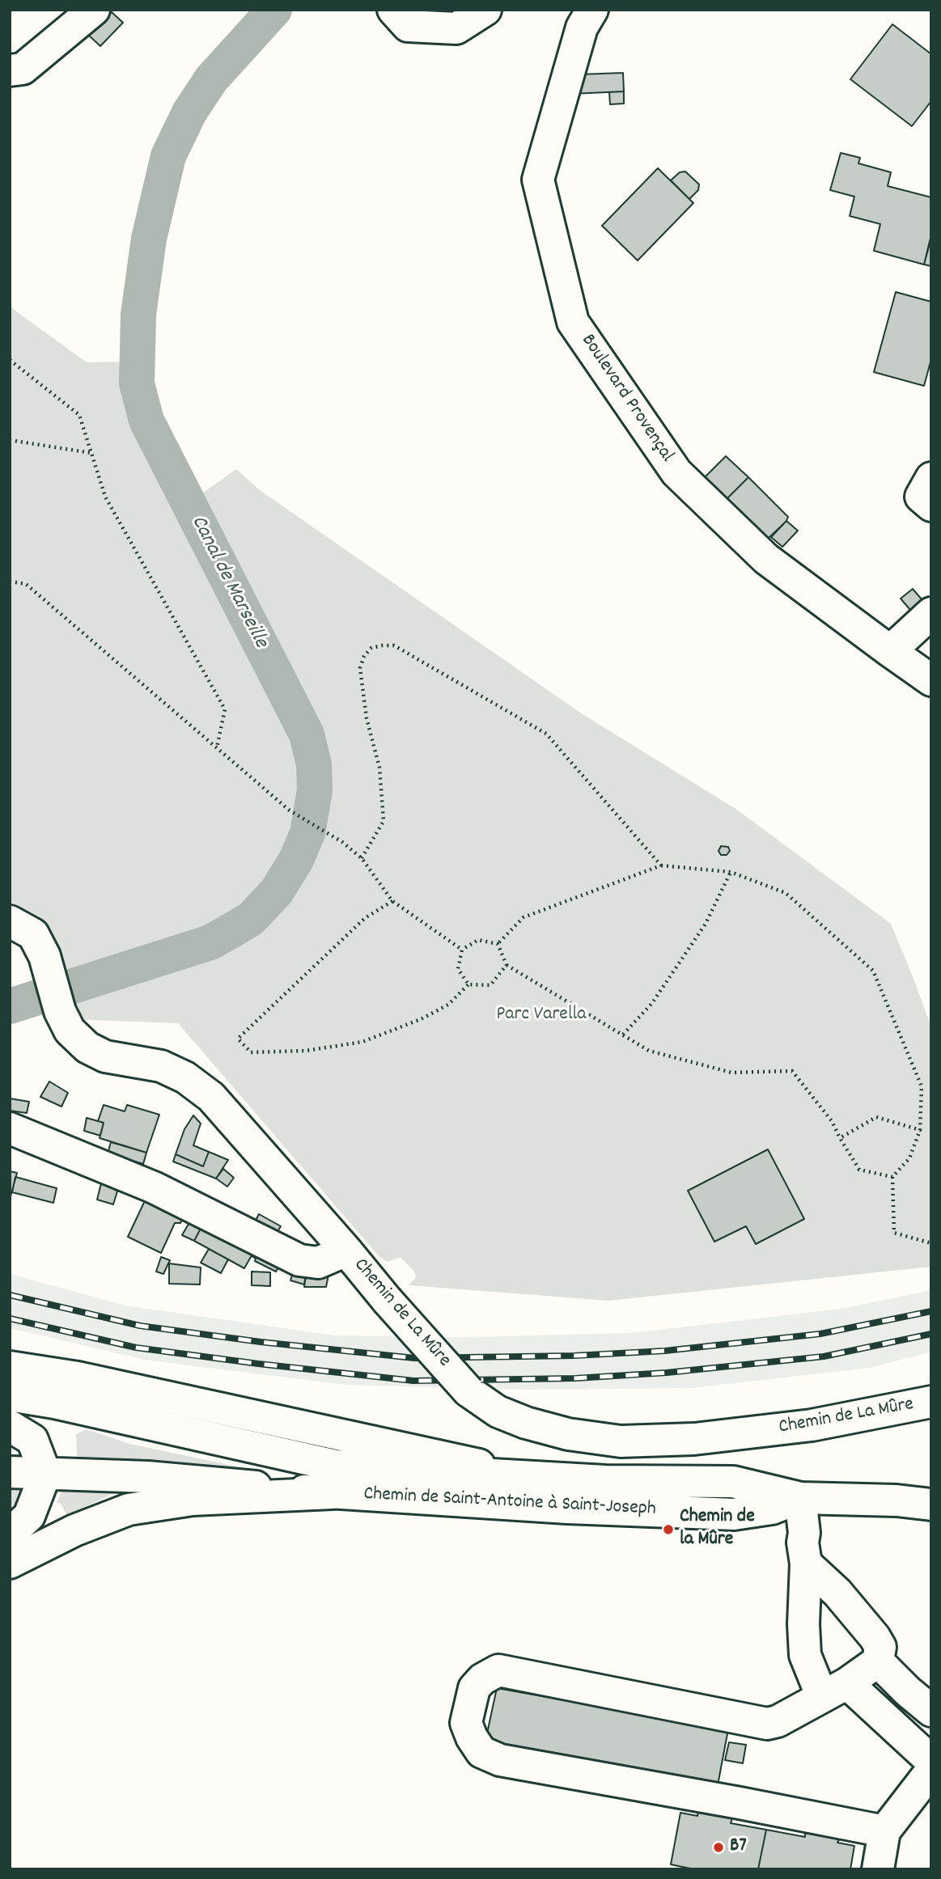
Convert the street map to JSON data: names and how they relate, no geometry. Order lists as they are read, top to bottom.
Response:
{
  "streets": {
    "main road": ["Boulevard Provençal", "Chemin de La Mûre", "Chemin de Saint-Antoine à Saint-Joseph"]
  },
  "water": ["Canal de Marseille"],
  "parks": ["Parc Varella"],
  "places": ["Chemin de la Mûre", "B7"]
}
